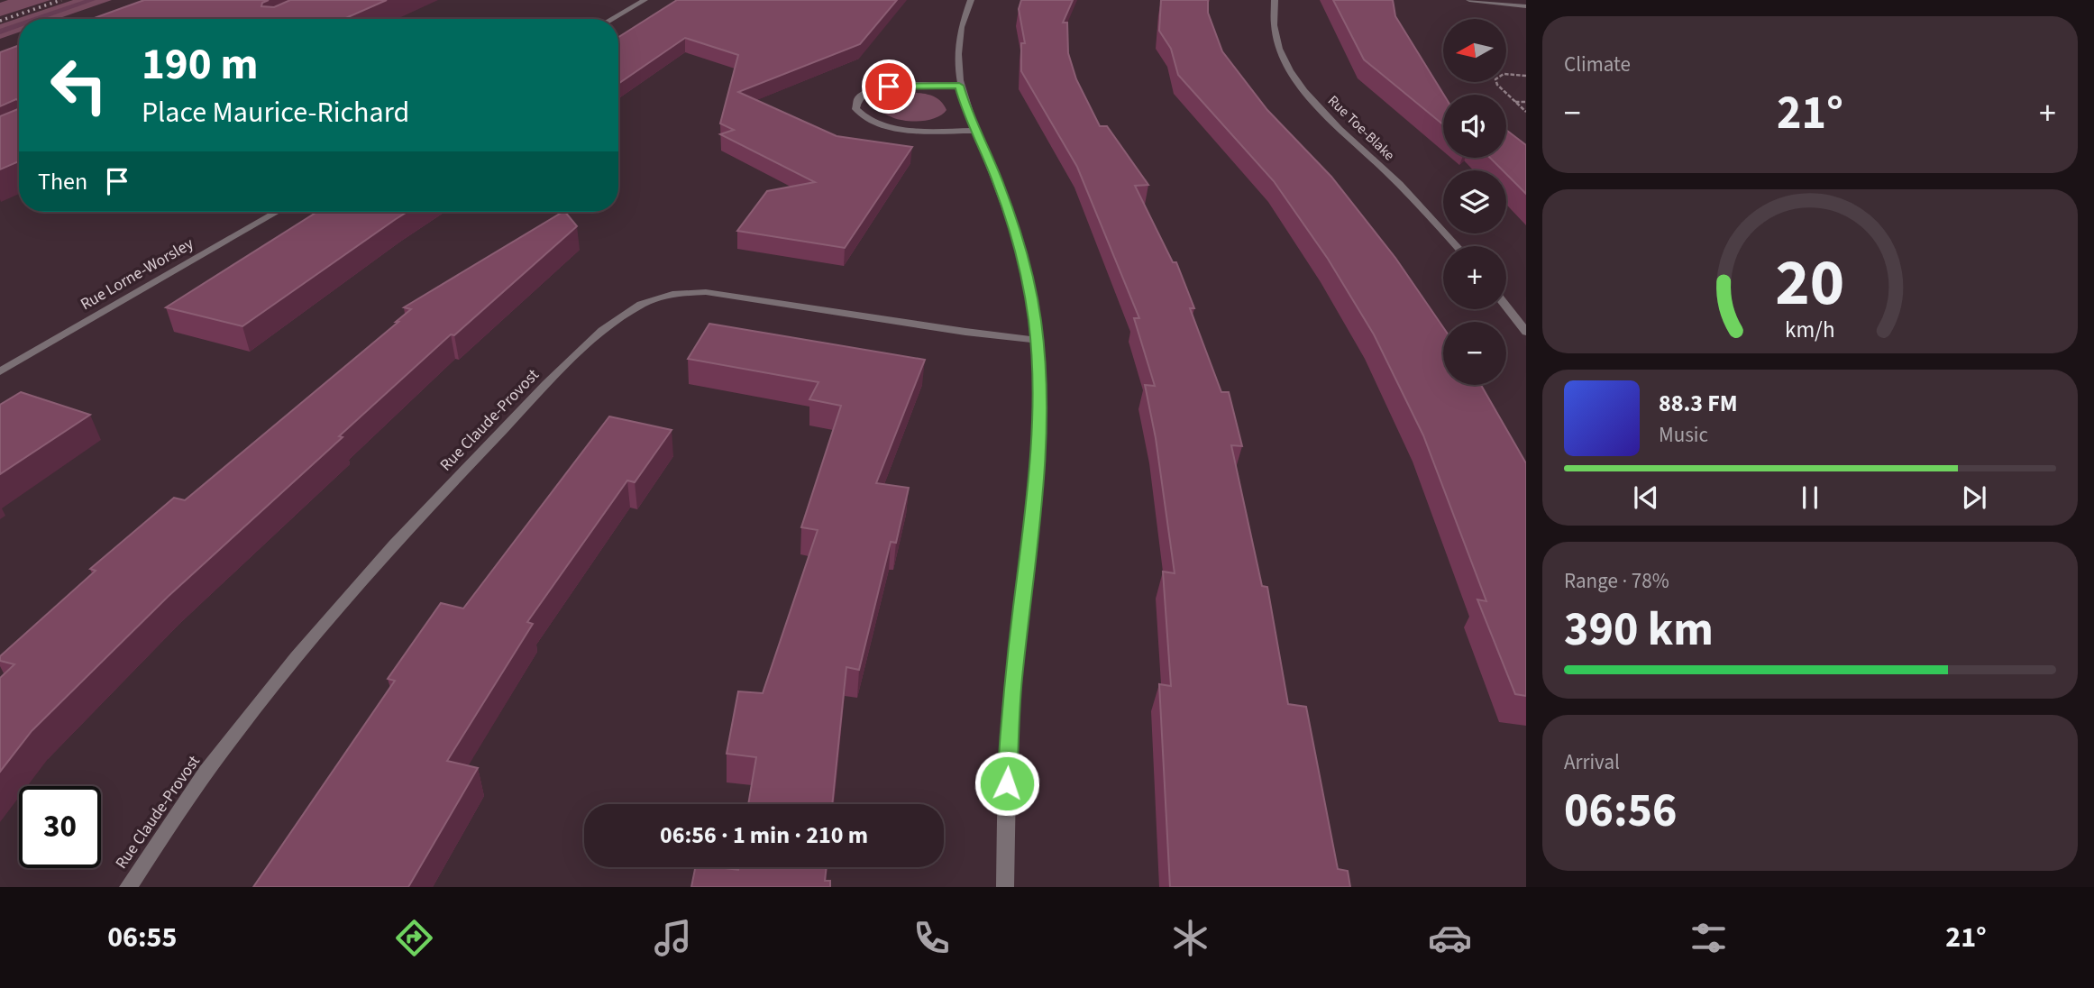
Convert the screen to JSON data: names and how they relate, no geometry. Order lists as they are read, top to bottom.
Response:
{
  "streets": {
    "street": ["Rue Toe-Blake", "Rue Lorne-Worsley", "Rue Claude-Provost"]
  },
  "north": "left",
  "page": {
    "tile": [
      "Climate",
      ["Range · 78%", "390 km"],
      ["Arrival", "06:56"]
    ],
    "map_buttons": ["+", "−"],
    "turn": ["190 m", "Place Maurice-Richard"],
    "heat": ["−", "21°", "+"],
    "then": "Then",
    "song": ["88.3 FM", "Music"],
    "limit": "30",
    "trip": "06:56 · 1 min · 210 m",
    "tabs": ["06:55", "21°"],
    "gauge": ["20", "km/h"]
  }
}
